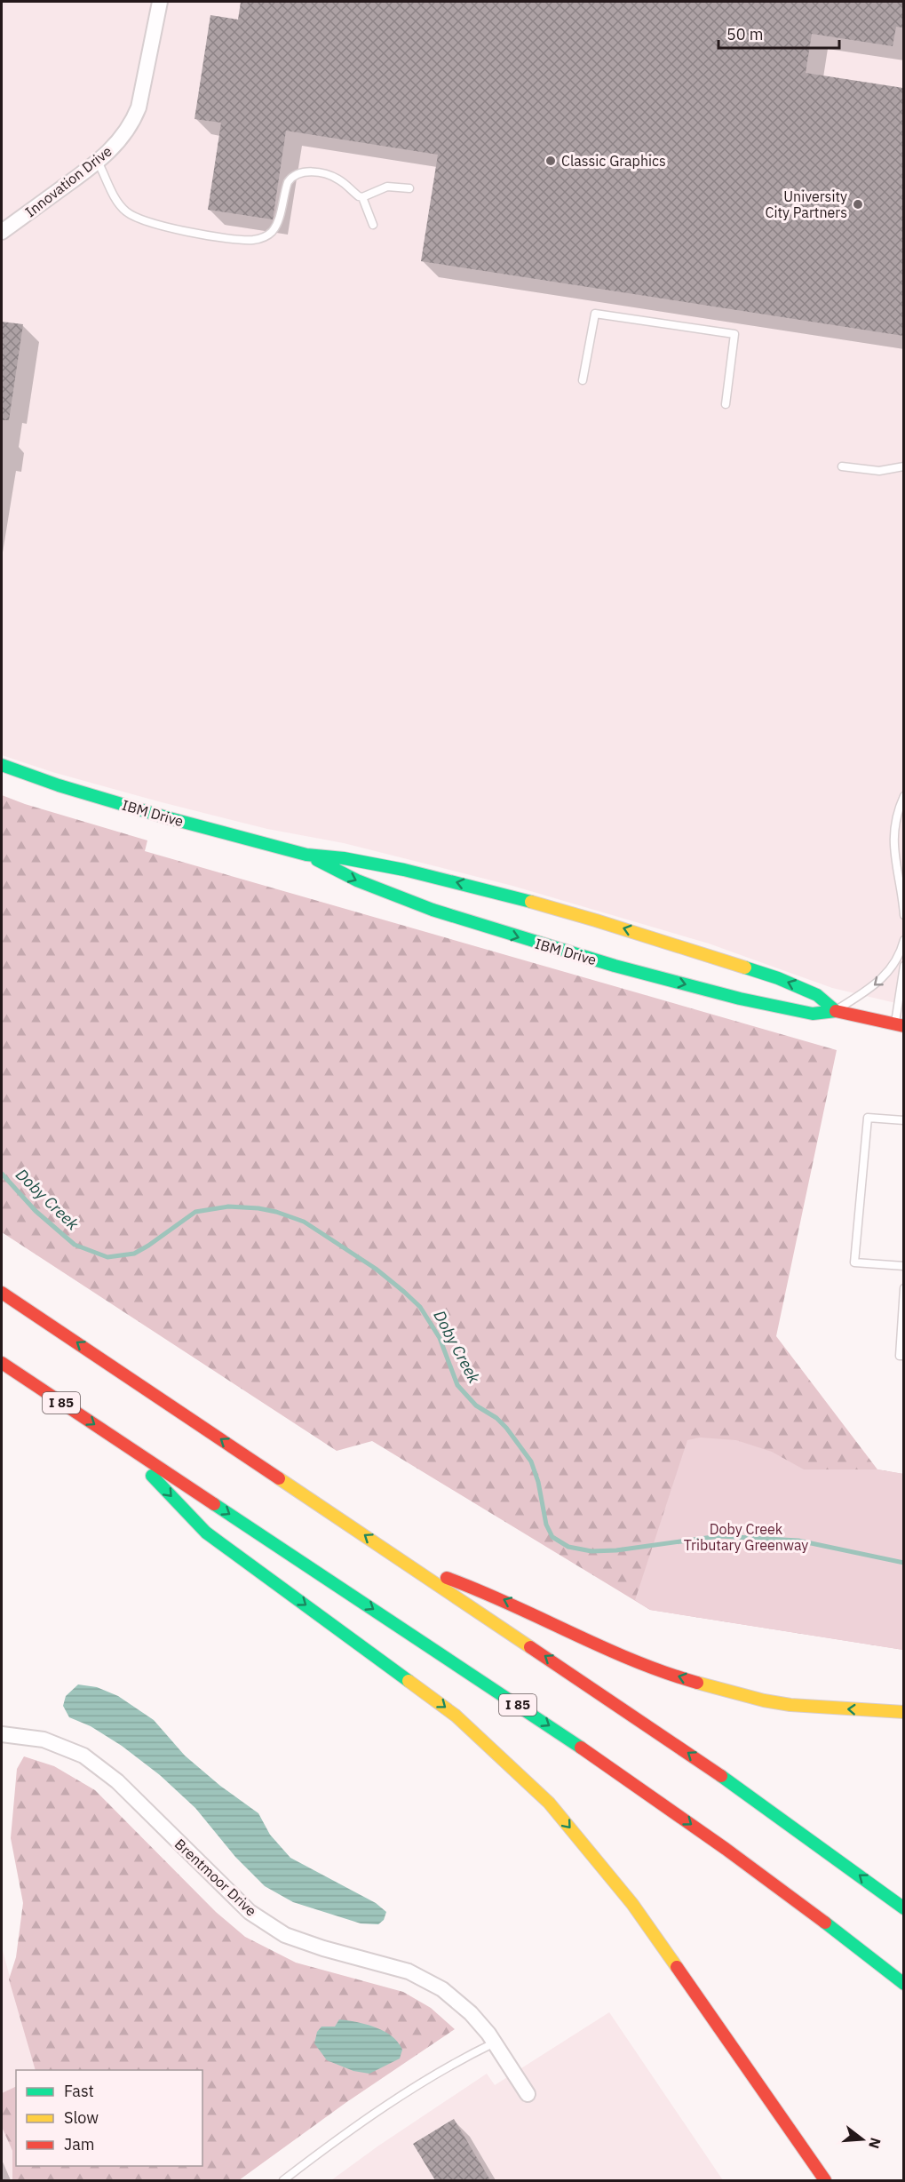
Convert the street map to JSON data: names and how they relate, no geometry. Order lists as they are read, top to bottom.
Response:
{
  "streets": {
    "main road": ["IBM Drive", "I 85"],
    "street": ["Innovation Drive", "Brentmoor Drive"]
  },
  "water": ["Doby Creek"],
  "parks": ["Doby Creek Tributary Greenway"],
  "places": ["Classic Graphics", "University City Partners"],
  "legend": ["Fast", "Slow", "Jam"],
  "scale_bar": "50 m",
  "north": "right"
}
